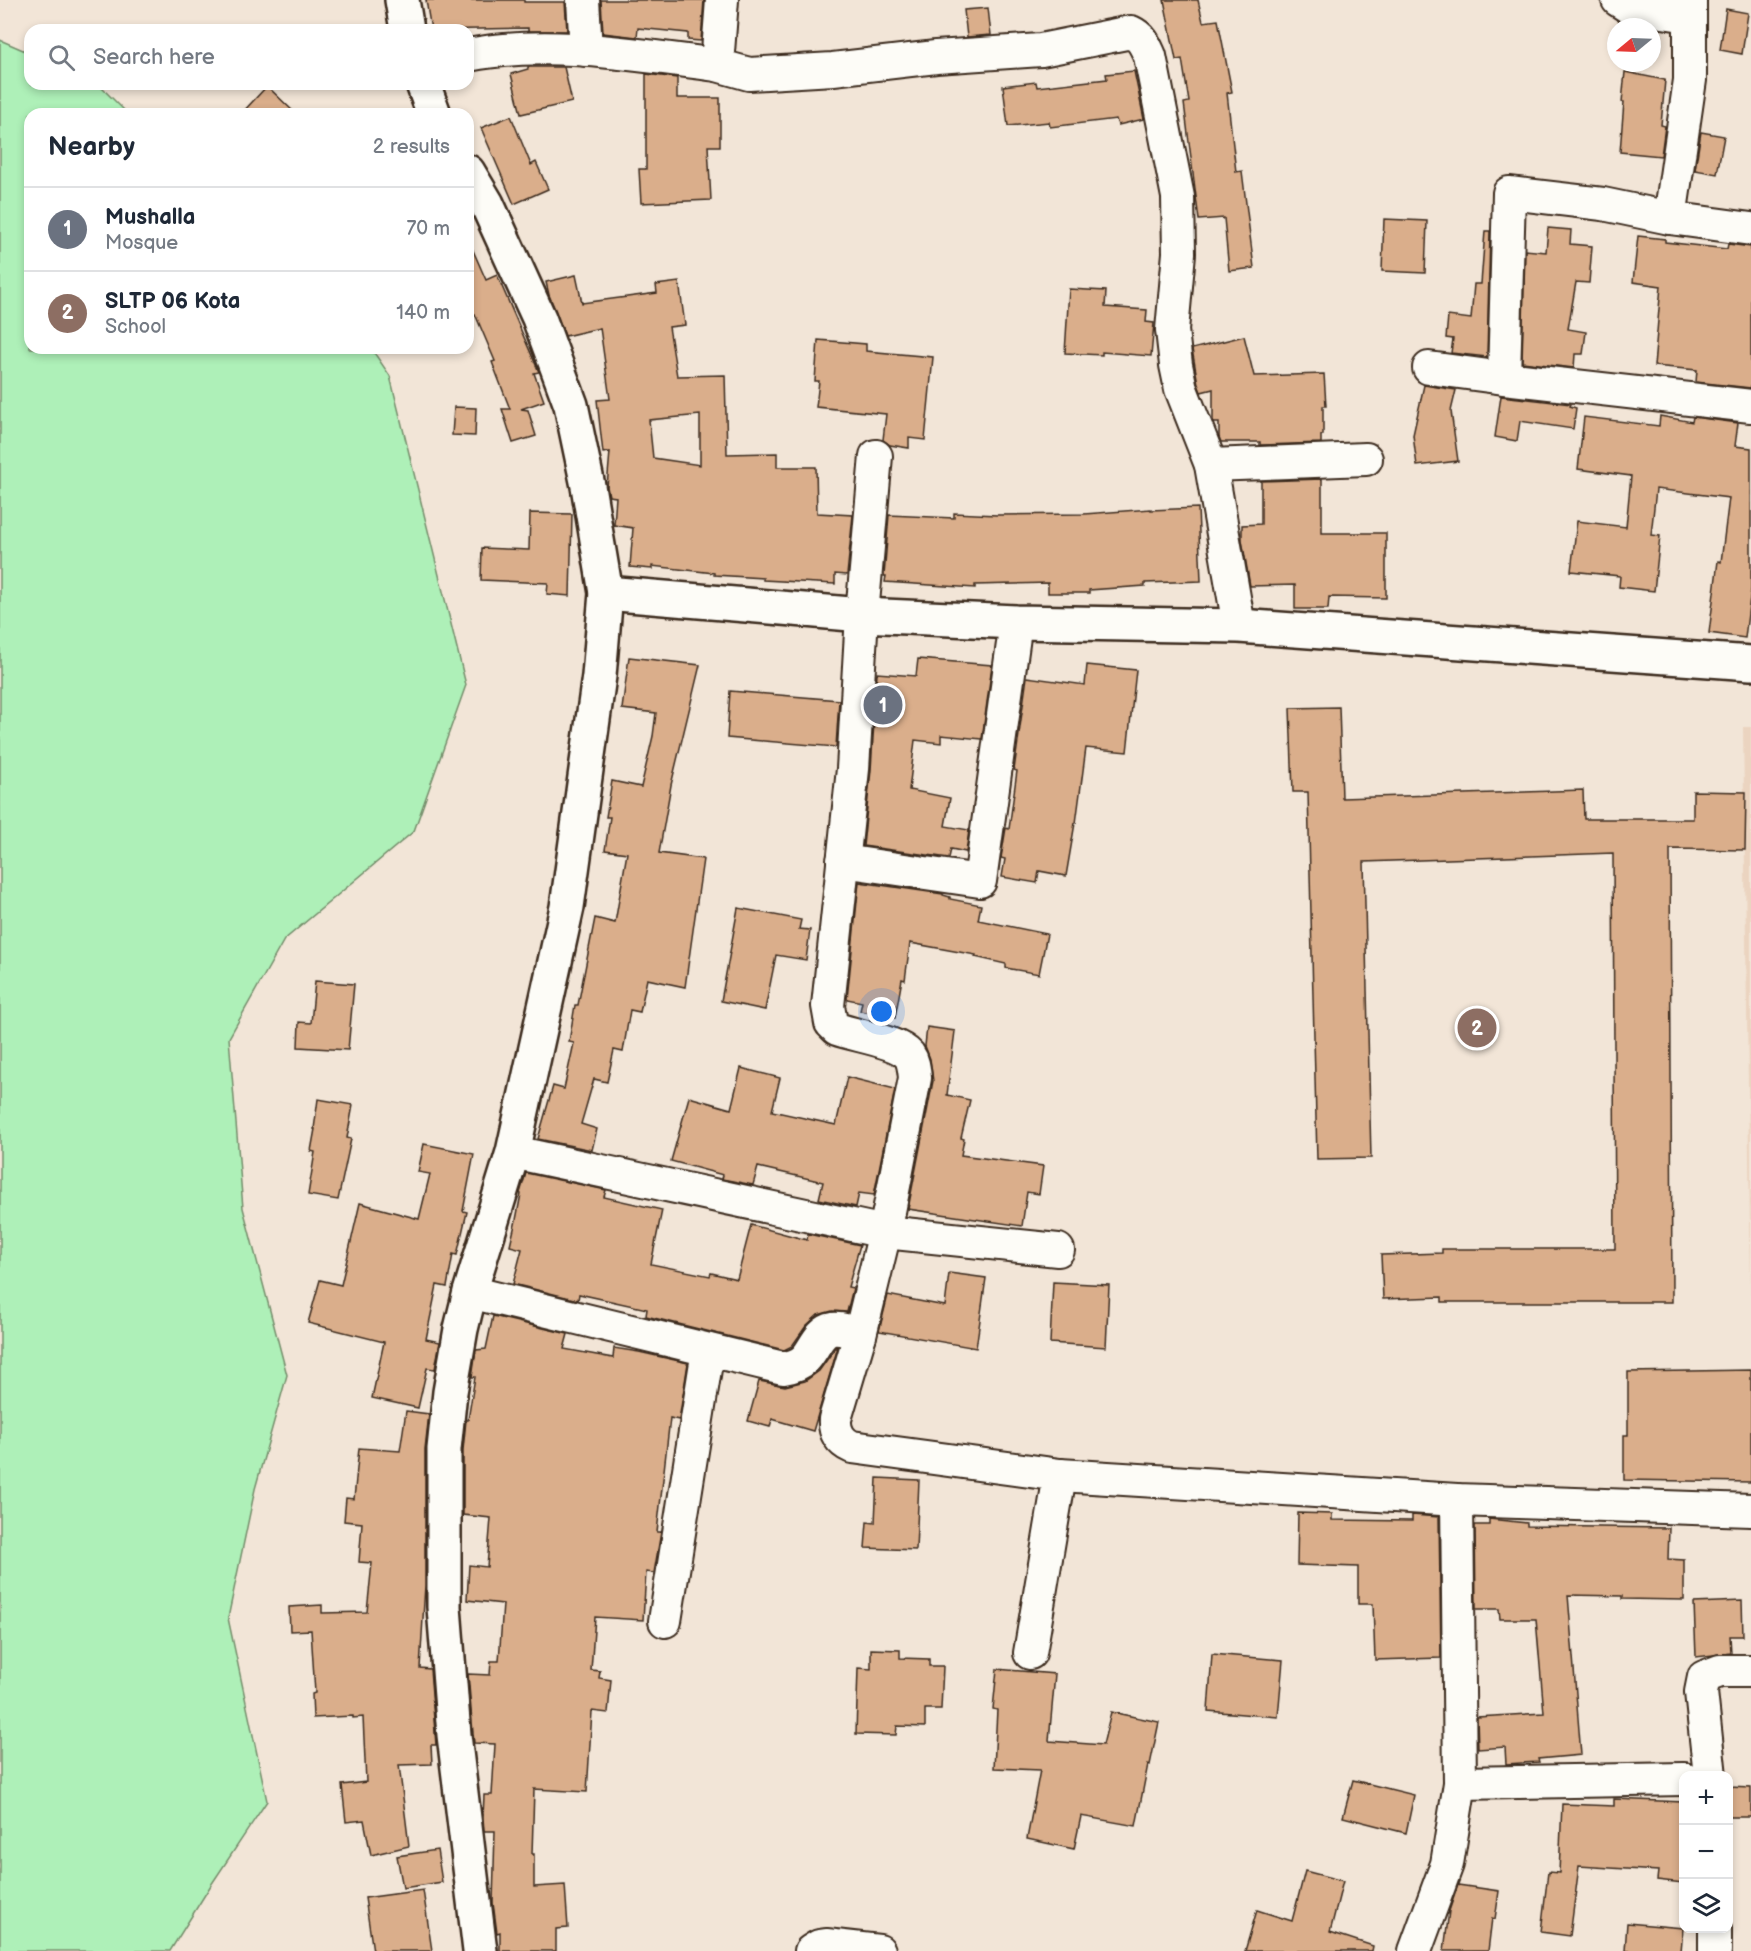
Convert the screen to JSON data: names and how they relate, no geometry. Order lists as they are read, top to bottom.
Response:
{
  "north": "left",
  "page": {
    "search": "Search here",
    "heading": ["Nearby", "2 results"],
    "list": [
      {
        "mark": "1",
        "name": "Mushalla",
        "note": "Mosque",
        "value": "70 m"
      },
      {
        "mark": "2",
        "name": "SLTP 06 Kota",
        "note": "School",
        "value": "140 m"
      }
    ],
    "pins": ["1", "2"],
    "map_buttons": ["+", "−"]
  }
}
